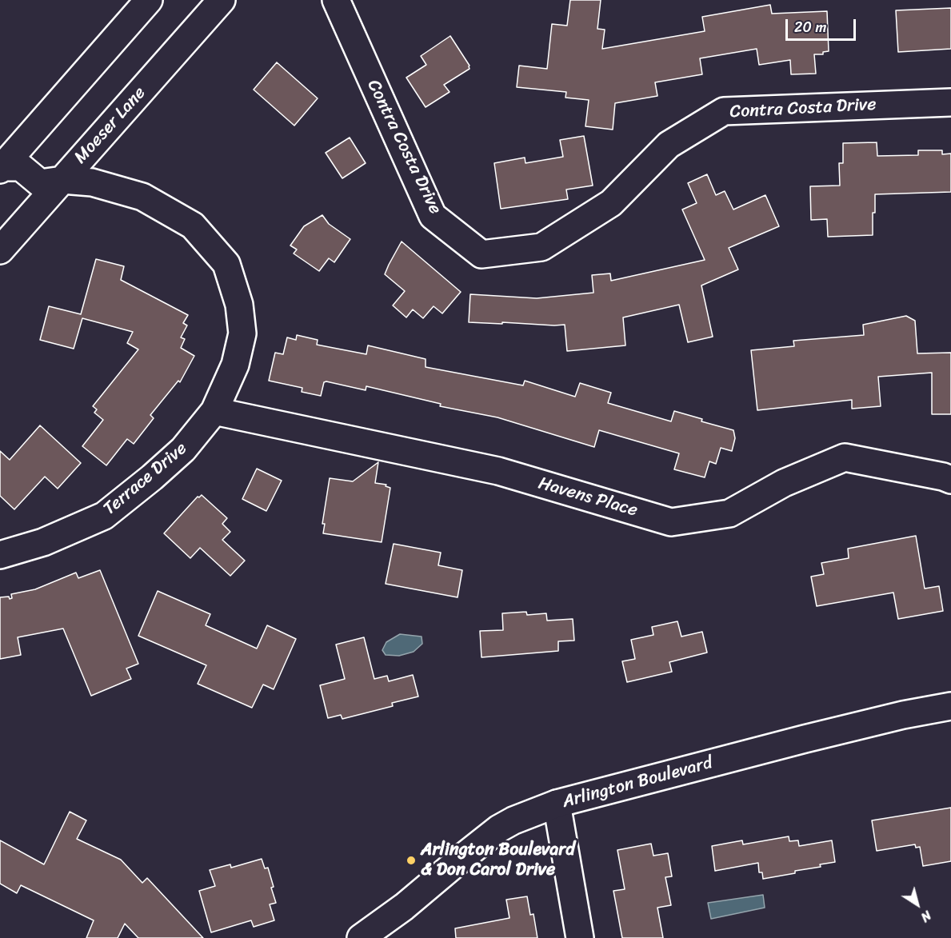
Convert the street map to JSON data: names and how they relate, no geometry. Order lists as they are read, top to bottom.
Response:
{
  "streets": {
    "street": [
      "Contra Costa Drive",
      "Moeser Lane",
      "Terrace Drive",
      "Havens Place",
      "Arlington Boulevard"
    ]
  },
  "crossings": [
    ["Moeser Lane", "Terrace Drive"],
    ["Terrace Drive", "Havens Place"]
  ],
  "places": ["Arlington Boulevard & Don Carol Drive"],
  "scale_bar": "20 m",
  "north": "bottom right"
}
